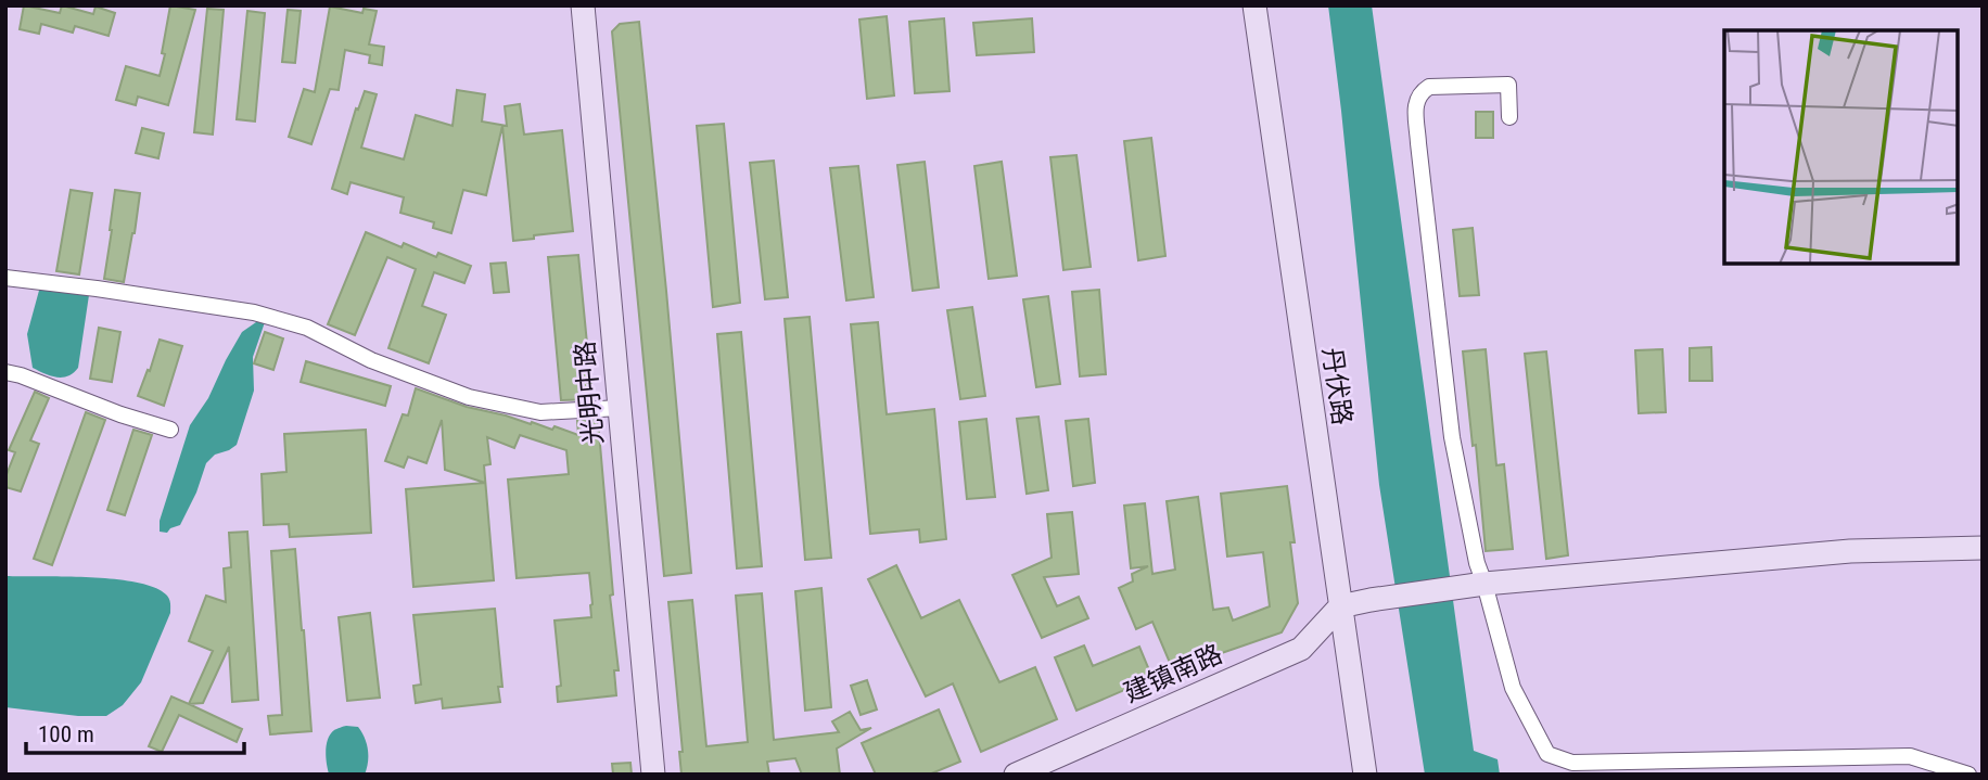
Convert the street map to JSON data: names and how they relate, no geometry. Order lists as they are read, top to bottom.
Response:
{
  "streets": {
    "street": ["丹伏路", "光明中路", "建镇南路"]
  },
  "crossings": [
    ["丹伏路", "建镇南路"]
  ],
  "scale_bar": "100 m"
}
